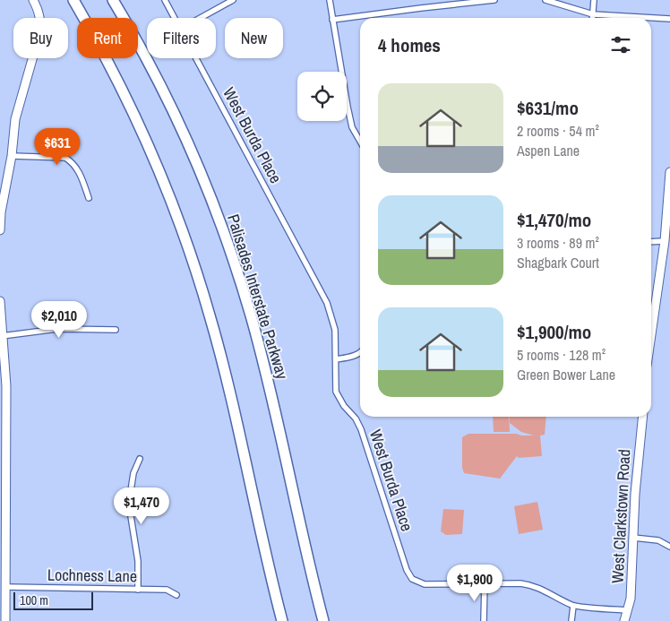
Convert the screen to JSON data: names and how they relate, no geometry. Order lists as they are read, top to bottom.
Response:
{
  "streets": {
    "highway": ["Palisades Interstate Parkway"],
    "street": ["West Burda Place", "West Clarkstown Road", "Lochness Lane"]
  },
  "crossings": [
    ["West Burda Place", "West Clarkstown Road"]
  ],
  "scale_bar": "100 m",
  "page": {
    "chip": [
      "Buy",
      "Rent",
      "Filters",
      "New"
    ],
    "heading": "4 homes",
    "list": [
      {
        "name": "$631/mo",
        "note": "2 rooms · 54 m² · Aspen Lane"
      },
      {
        "name": "$1,470/mo",
        "note": "3 rooms · 89 m² · Shagbark Court"
      },
      {
        "name": "$1,900/mo",
        "note": "5 rooms · 128 m² · Green Bower Lane"
      }
    ],
    "price": [
      "$631",
      "$2,010",
      "$1,470",
      "$1,900"
    ],
    "scale": "100 m"
  }
}
